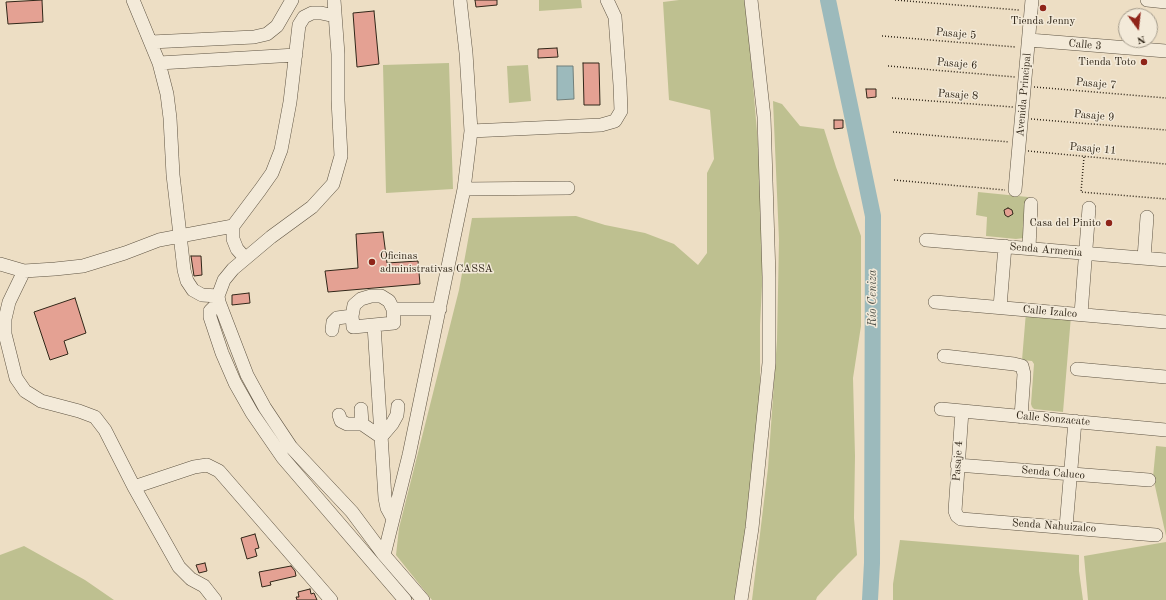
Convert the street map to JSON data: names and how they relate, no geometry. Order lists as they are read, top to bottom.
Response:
{
  "streets": {
    "street": [
      "Calle 3",
      "Avenida Principal",
      "Senda Armenia",
      "Calle Izalco",
      "Calle Sonzacate",
      "Pasaje 4",
      "Senda Caluco",
      "Senda Nahuizalco"
    ],
    "path": [
      "Pasaje 5",
      "Pasaje 6",
      "Pasaje 7",
      "Pasaje 8",
      "Pasaje 9",
      "Pasaje 11"
    ]
  },
  "crossings": [
    ["Pasaje 5", "Calle 3"],
    ["Pasaje 5", "Avenida Principal"],
    ["Calle 3", "Avenida Principal"],
    ["Pasaje 6", "Pasaje 7"],
    ["Pasaje 6", "Avenida Principal"],
    ["Pasaje 7", "Avenida Principal"],
    ["Pasaje 8", "Avenida Principal"],
    ["Pasaje 8", "Pasaje 9"],
    ["Avenida Principal", "Pasaje 9"],
    ["Avenida Principal", "Pasaje 11"],
    ["Calle Sonzacate", "Pasaje 4"],
    ["Pasaje 4", "Senda Caluco"],
    ["Pasaje 4", "Senda Nahuizalco"]
  ],
  "water": ["Río Ceniza"],
  "places": [
    "Tienda Jenny",
    "Tienda Toto",
    "Casa del Pinito",
    "Oficinas administrativas CASSA"
  ],
  "north": "bottom"
}
